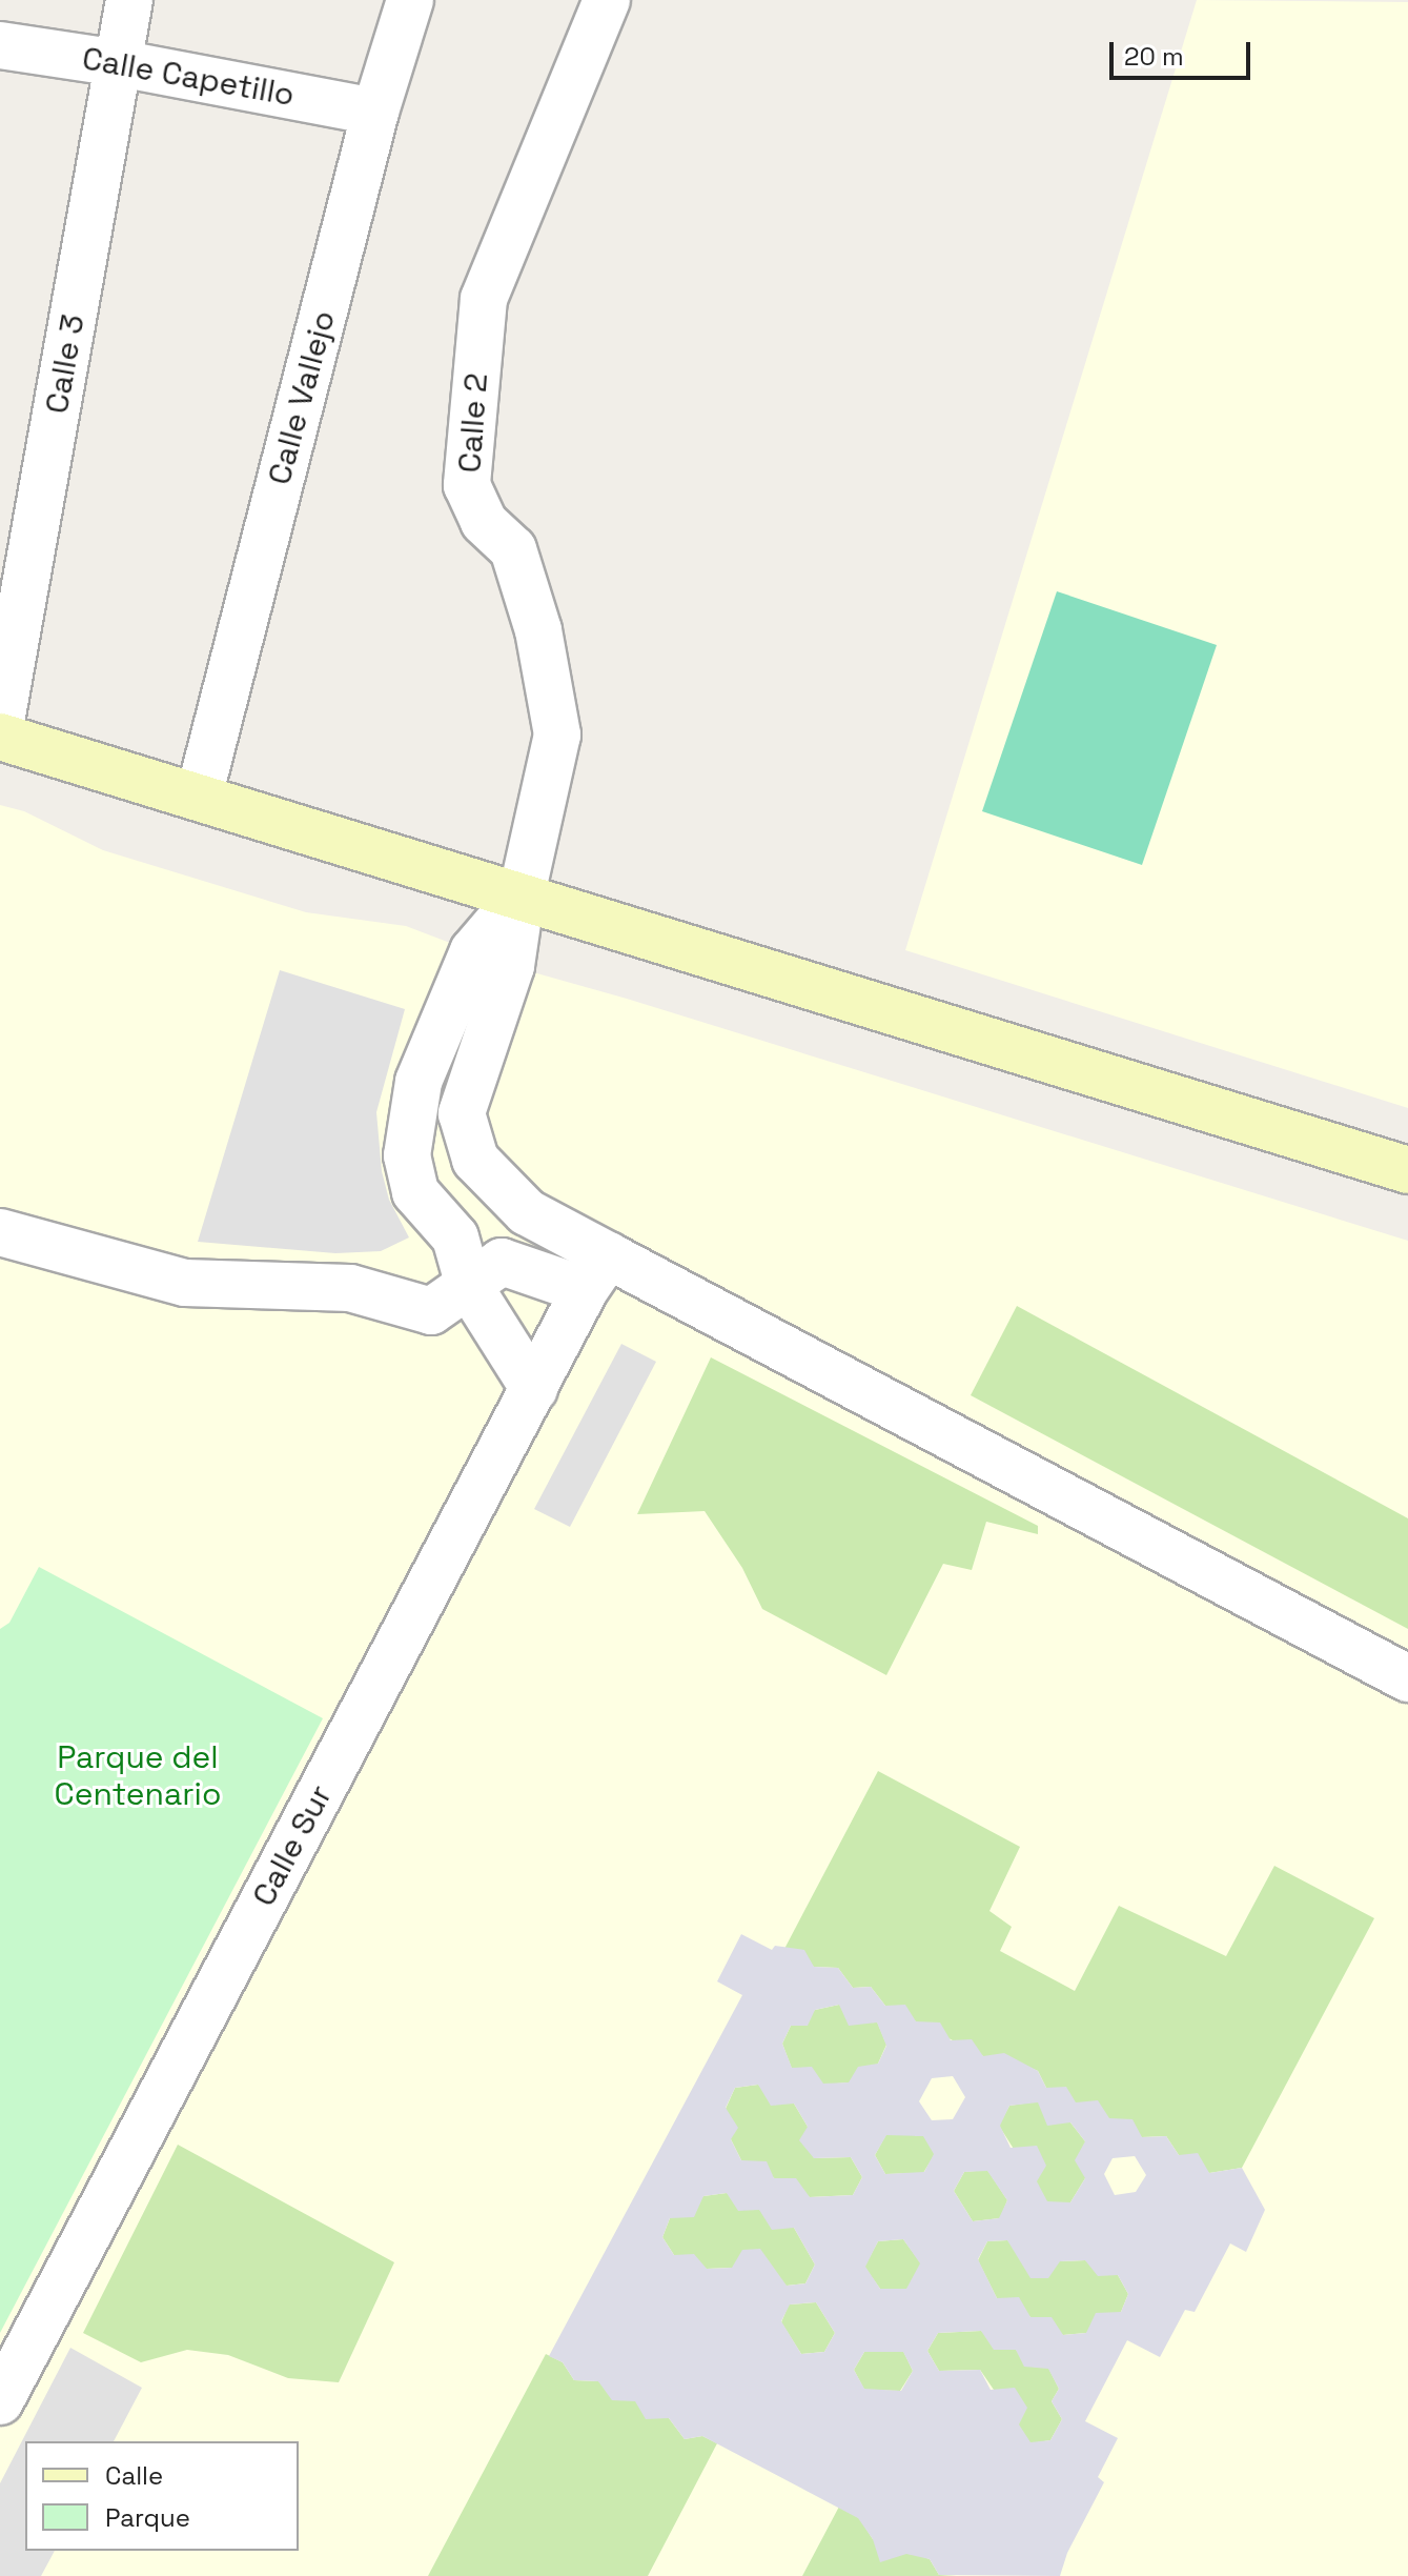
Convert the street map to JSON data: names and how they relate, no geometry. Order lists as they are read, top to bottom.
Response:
{
  "streets": {
    "street": [
      "Calle Capetillo",
      "Calle 3",
      "Calle Vallejo",
      "Calle 2",
      "Calle Sur"
    ]
  },
  "crossings": [
    ["Calle Capetillo", "Calle 3"],
    ["Calle Capetillo", "Calle Vallejo"],
    ["Calle 2", "Calle Sur"]
  ],
  "parks": ["Parque del Centenario"],
  "legend": ["Calle", "Parque"],
  "scale_bar": "20 m"
}
